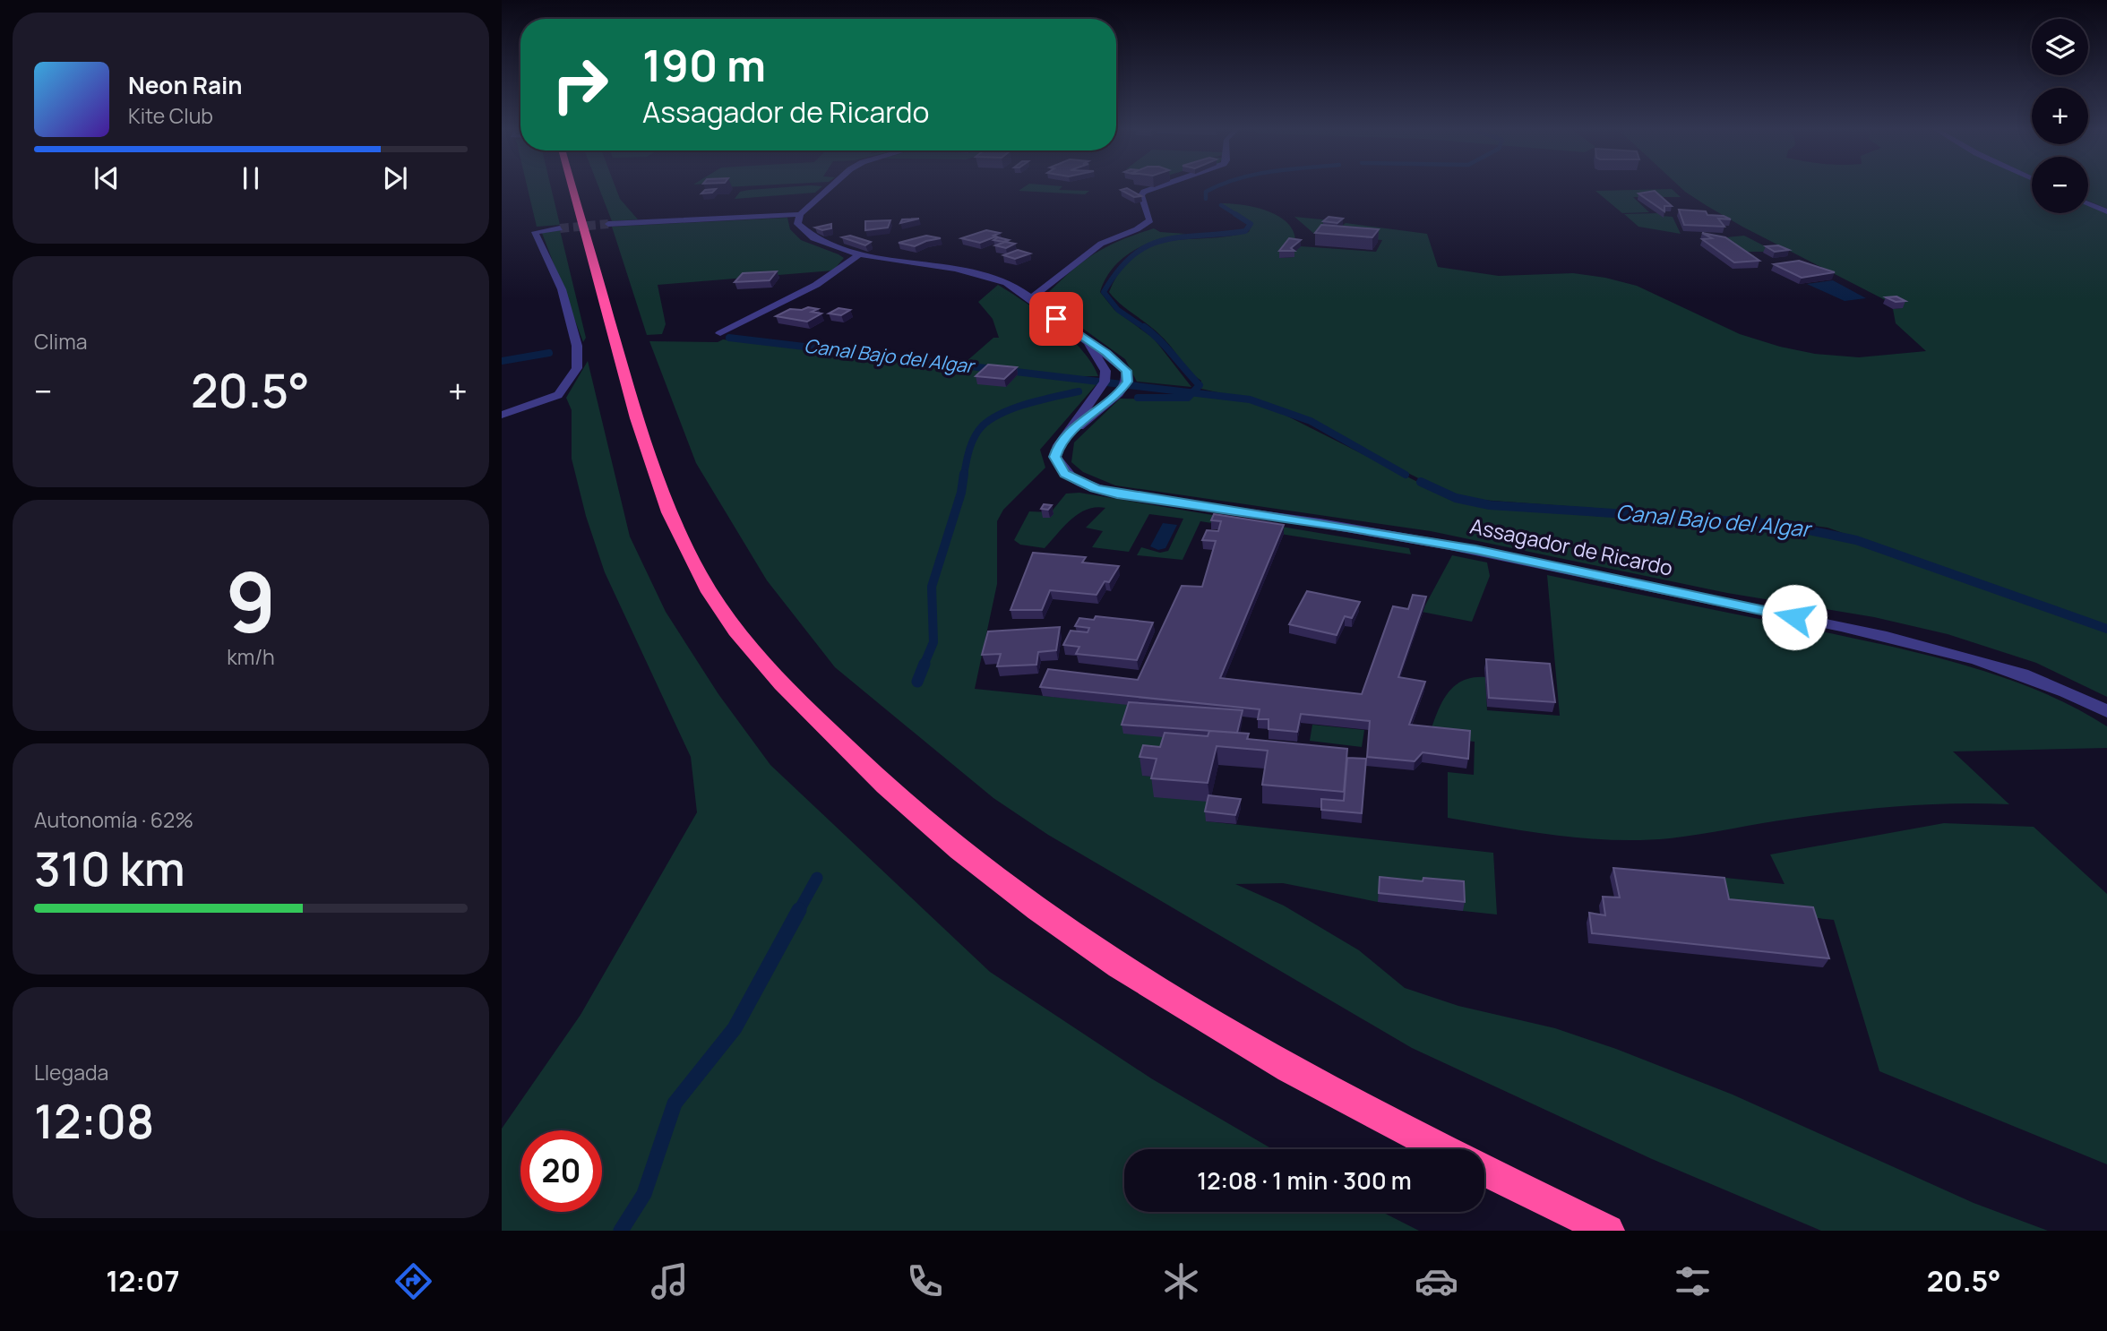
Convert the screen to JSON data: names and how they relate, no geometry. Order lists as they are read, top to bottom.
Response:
{
  "streets": {
    "street": ["Assagador de Ricardo"]
  },
  "water": ["Canal Bajo del Algar"],
  "page": {
    "map_buttons": ["+", "−"],
    "turn": ["190 m", "Assagador de Ricardo"],
    "song": ["Neon Rain", "Kite Club"],
    "tile": [
      "Clima",
      ["9", "km/h"],
      ["Autonomía · 62%", "310 km"],
      ["Llegada", "12:08"]
    ],
    "heat": ["−", "20.5°", "+"],
    "limit": "20",
    "trip": "12:08 · 1 min · 300 m",
    "tabs": ["12:07", "20.5°"]
  }
}
